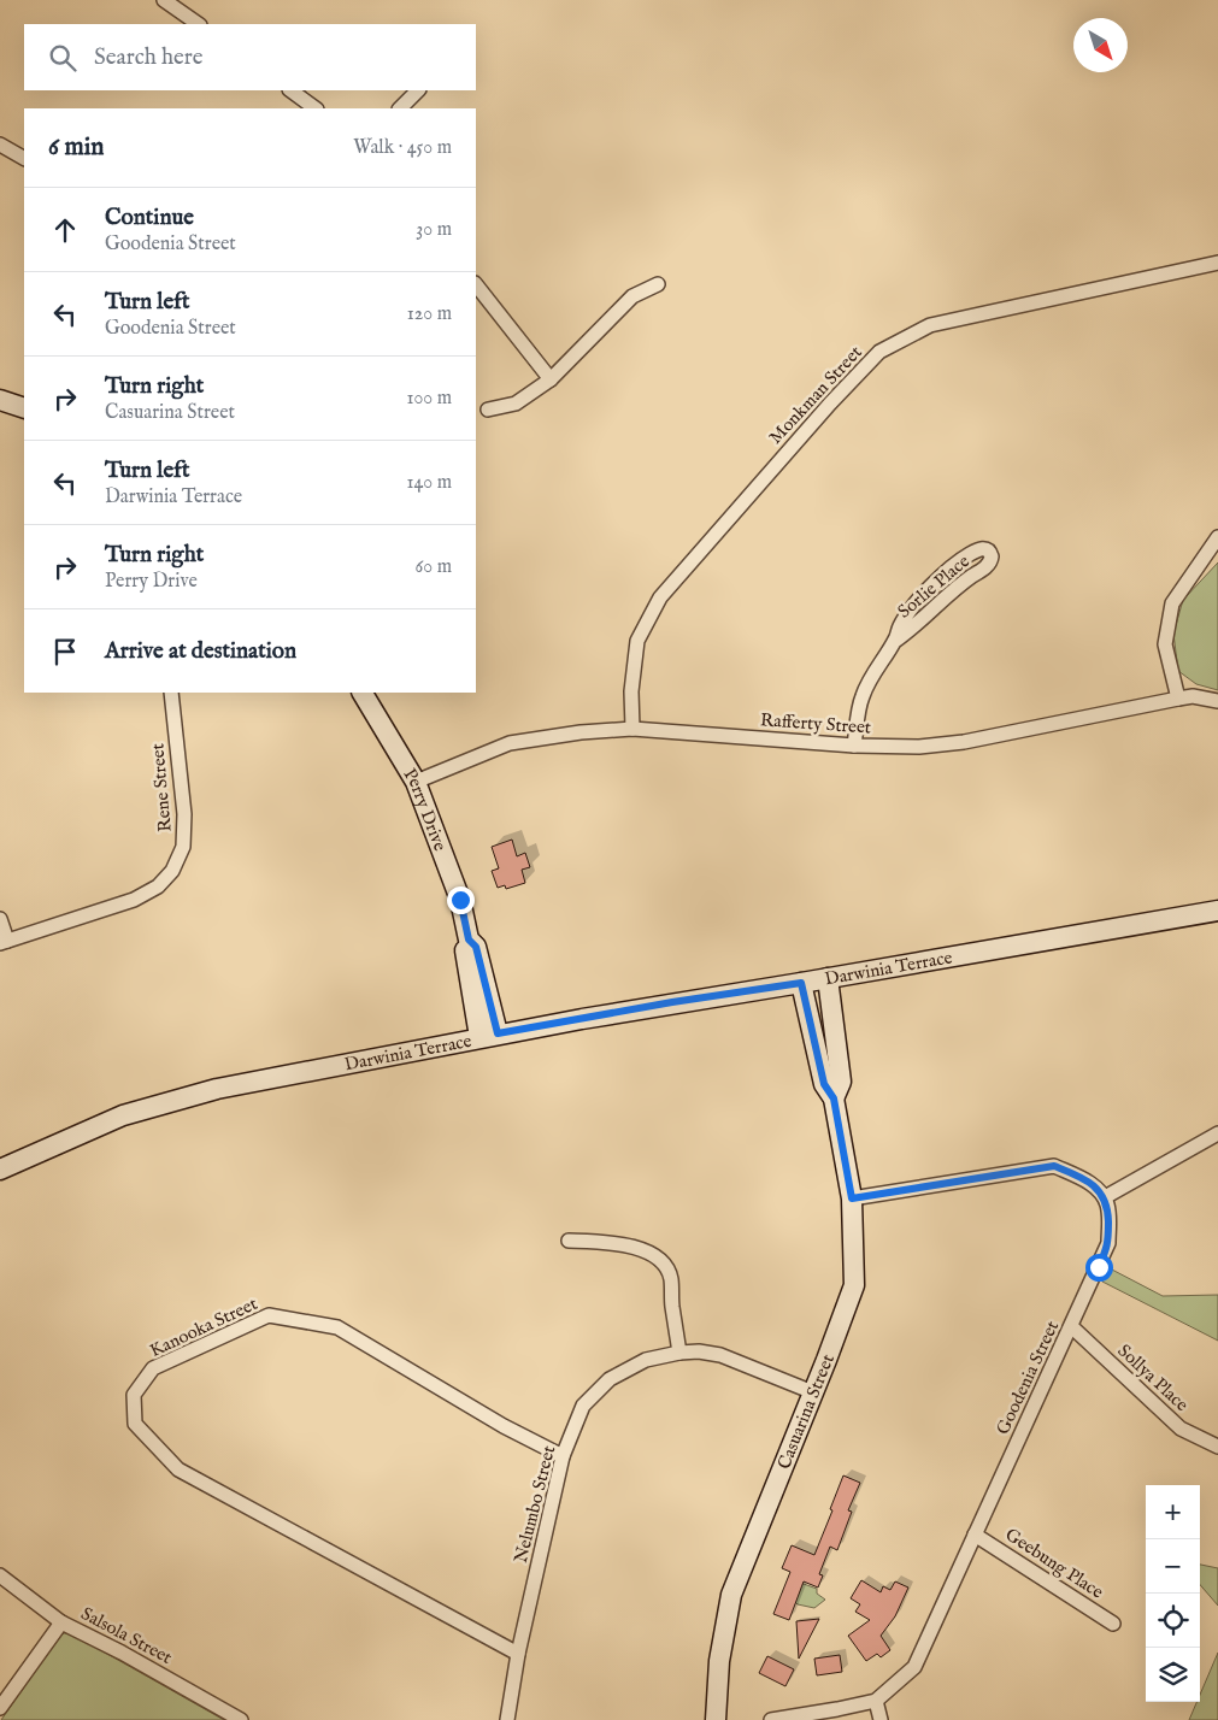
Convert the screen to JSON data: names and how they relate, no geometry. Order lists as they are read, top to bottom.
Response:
{
  "streets": {
    "street": [
      "Monkman Street",
      "Sorlie Place",
      "Rafferty Street",
      "Rene Street",
      "Perry Drive",
      "Darwinia Terrace",
      "Kanooka Street",
      "Goodenia Street",
      "Sollya Place",
      "Casuarina Street",
      "Nelumbo Street",
      "Geebung Place",
      "Salsola Street"
    ]
  },
  "crossings": [
    ["Monkman Street", "Rafferty Street"],
    ["Sorlie Place", "Rafferty Street"],
    ["Rafferty Street", "Perry Drive"],
    ["Perry Drive", "Darwinia Terrace"],
    ["Darwinia Terrace", "Casuarina Street"],
    ["Kanooka Street", "Nelumbo Street"],
    ["Goodenia Street", "Sollya Place"],
    ["Goodenia Street", "Geebung Place"],
    ["Casuarina Street", "Nelumbo Street"]
  ],
  "north": "bottom right",
  "page": {
    "search": "Search here",
    "heading": ["6 min", "Walk · 450 m"],
    "list": [
      ["Continue", "Goodenia Street", "30 m"],
      ["Turn left", "Goodenia Street", "120 m"],
      ["Turn right", "Casuarina Street", "100 m"],
      ["Turn left", "Darwinia Terrace", "140 m"],
      ["Turn right", "Perry Drive", "60 m"],
      "Arrive at destination"
    ],
    "map_buttons": ["+", "−"]
  }
}
